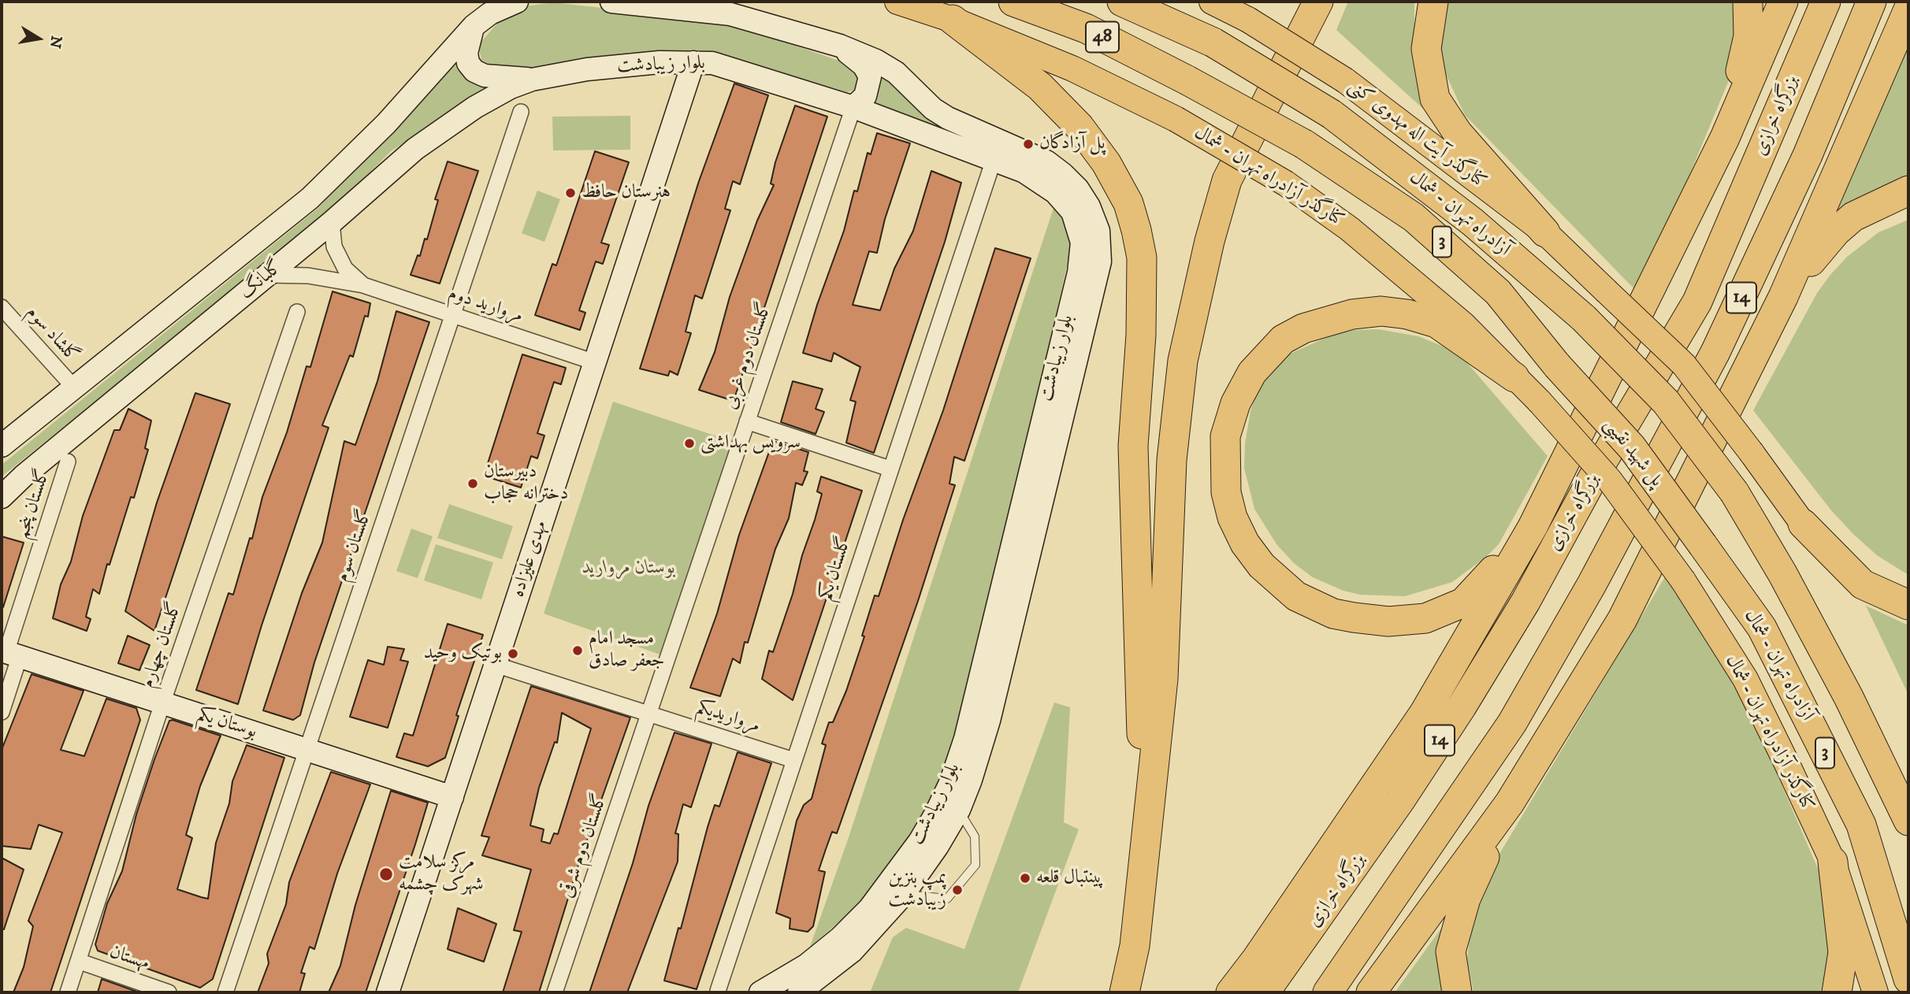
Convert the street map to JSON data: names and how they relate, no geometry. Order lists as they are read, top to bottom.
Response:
{
  "streets": {
    "highway": [
      "48",
      "بزرگراه خرازی",
      "آزادراه تهران - شمال",
      "3",
      "14",
      "پل شهید نقیبی"
    ],
    "main road": ["کنارگذر آیت اله مهدوی کنی", "کنارگذر آزادراه تهران - شمال"],
    "street": [
      "بلوار زیبادشت",
      "گلبانگ",
      "مروارید دوم",
      "گلشاد سوم",
      "گلستان دوم غربی",
      "گلستان پنجم",
      "گلستان سوم",
      "مهدی علیزاده",
      "گلستان یکم",
      "گلستان چهارم",
      "مرواریدیکم",
      "بوستان یکم",
      "گلستان دوم شرقی",
      "مهستان"
    ]
  },
  "crossings": [
    ["48", "آزادراه تهران - شمال"],
    ["بلوار زیبادشت", "گلبانگ"],
    ["بلوار زیبادشت", "گلستان دوم غربی"],
    ["بلوار زیبادشت", "مهدی علیزاده"],
    ["بلوار زیبادشت", "گلستان یکم"],
    ["کنارگذر آزادراه تهران - شمال", "پل شهید نقیبی"],
    ["آزادراه تهران - شمال", "پل شهید نقیبی"],
    ["گلبانگ", "مروارید دوم"],
    ["گلبانگ", "گلشاد سوم"],
    ["مروارید دوم", "گلستان سوم"],
    ["مروارید دوم", "مهدی علیزاده"],
    ["گلستان دوم غربی", "مرواریدیکم"],
    ["گلستان دوم غربی", "گلستان دوم شرقی"],
    ["گلستان پنجم", "بوستان یکم"],
    ["گلستان سوم", "بوستان یکم"],
    ["مهدی علیزاده", "مرواریدیکم"],
    ["مهدی علیزاده", "بوستان یکم"],
    ["گلستان یکم", "مرواریدیکم"],
    ["گلستان چهارم", "بوستان یکم"],
    ["گلستان چهارم", "مهستان"],
    ["مرواریدیکم", "گلستان دوم شرقی"]
  ],
  "parks": ["بوستان مروارید"],
  "places": [
    "پل آزادگان",
    "هنرستان حافظ",
    "سرویس بهداشتی",
    "دبیرستان دخترانه حجاب",
    "مسجد امام جعفر صادق",
    "بوتیک وحید",
    "مرکز سلامت شهرک چشمه",
    "پینتبال قلعه",
    "پمپ بنزین زیبادشت"
  ],
  "north": "right"
}
